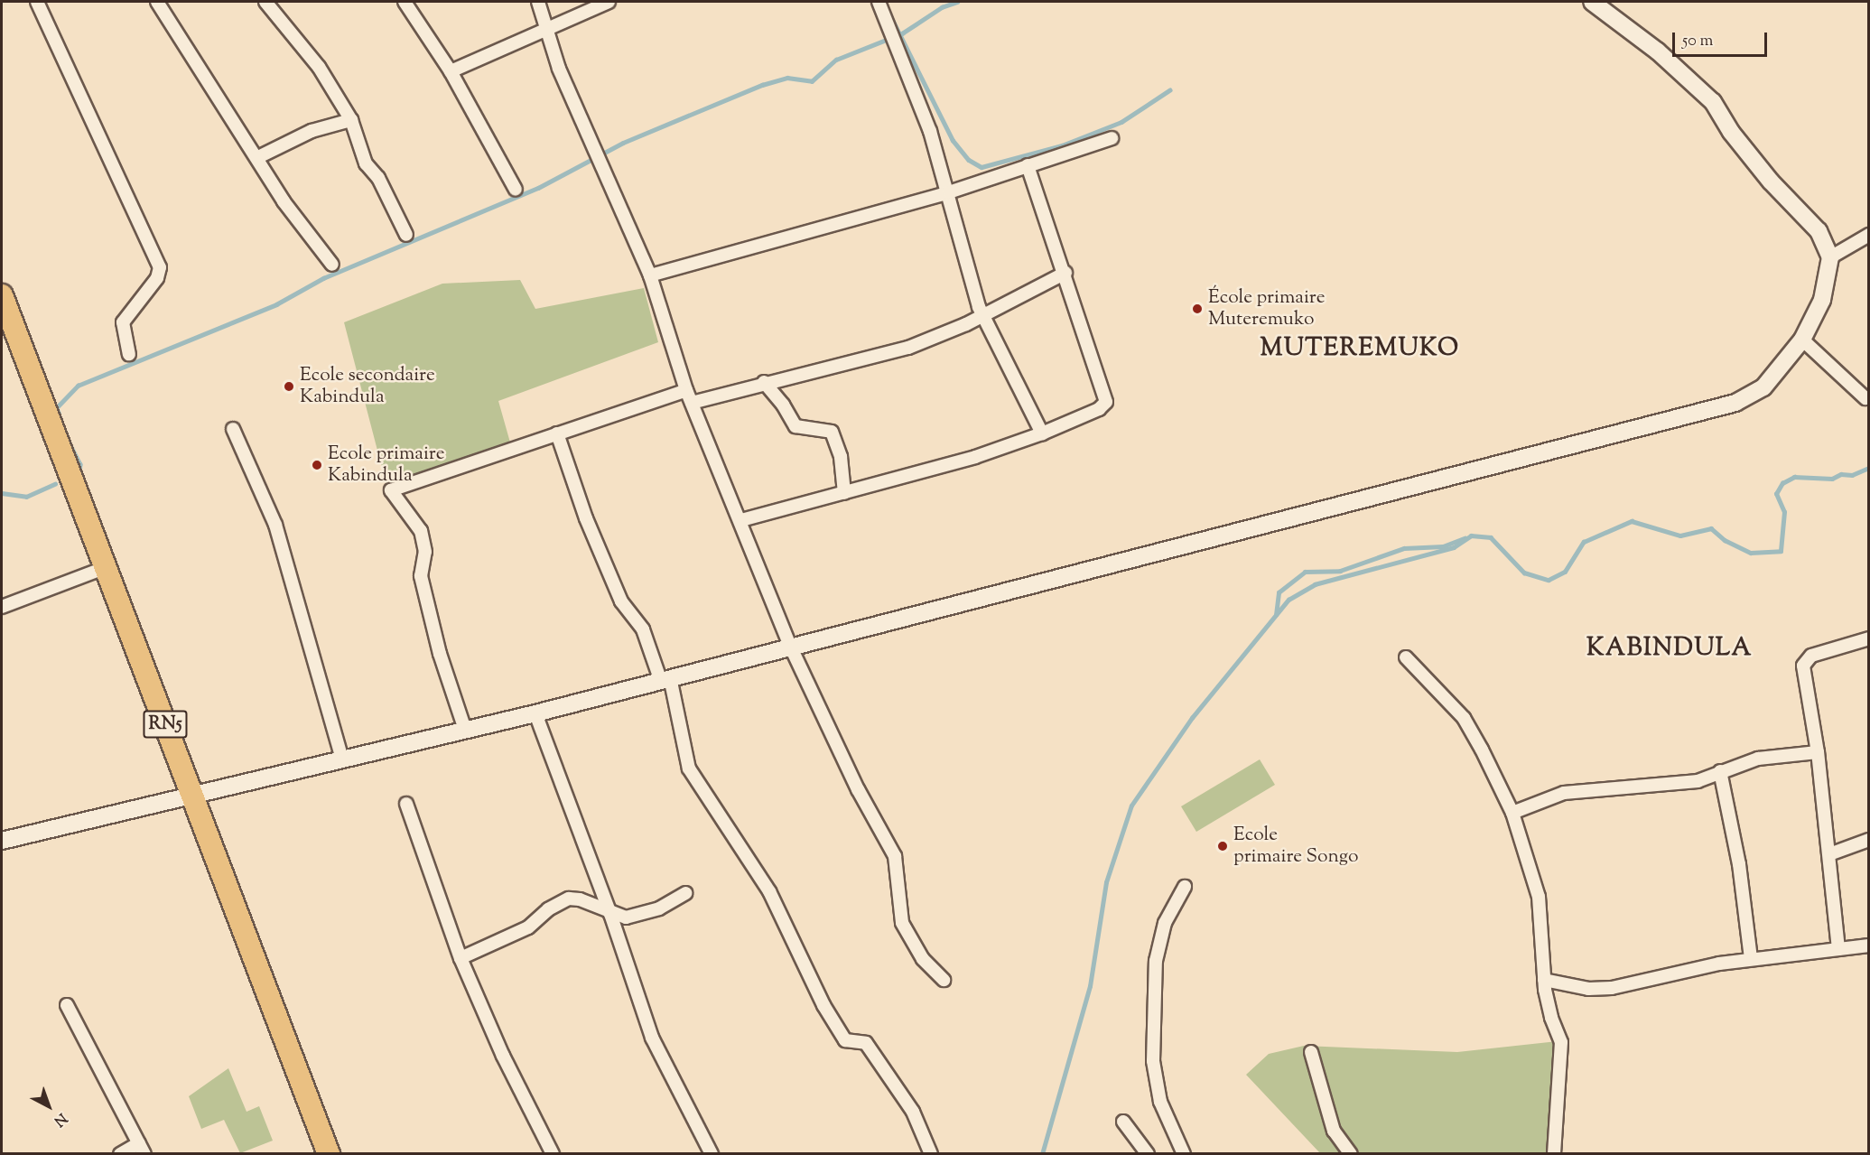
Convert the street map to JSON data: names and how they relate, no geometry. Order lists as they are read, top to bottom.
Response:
{
  "streets": {
    "highway": ["RN5"]
  },
  "districts": ["MUTEREMUKO", "KABINDULA"],
  "places": [
    "École primaire Muteremuko",
    "Ecole secondaire Kabindula",
    "Ecole primaire Kabindula",
    "Ecole primaire Songo"
  ],
  "scale_bar": "50 m",
  "north": "bottom right"
}
